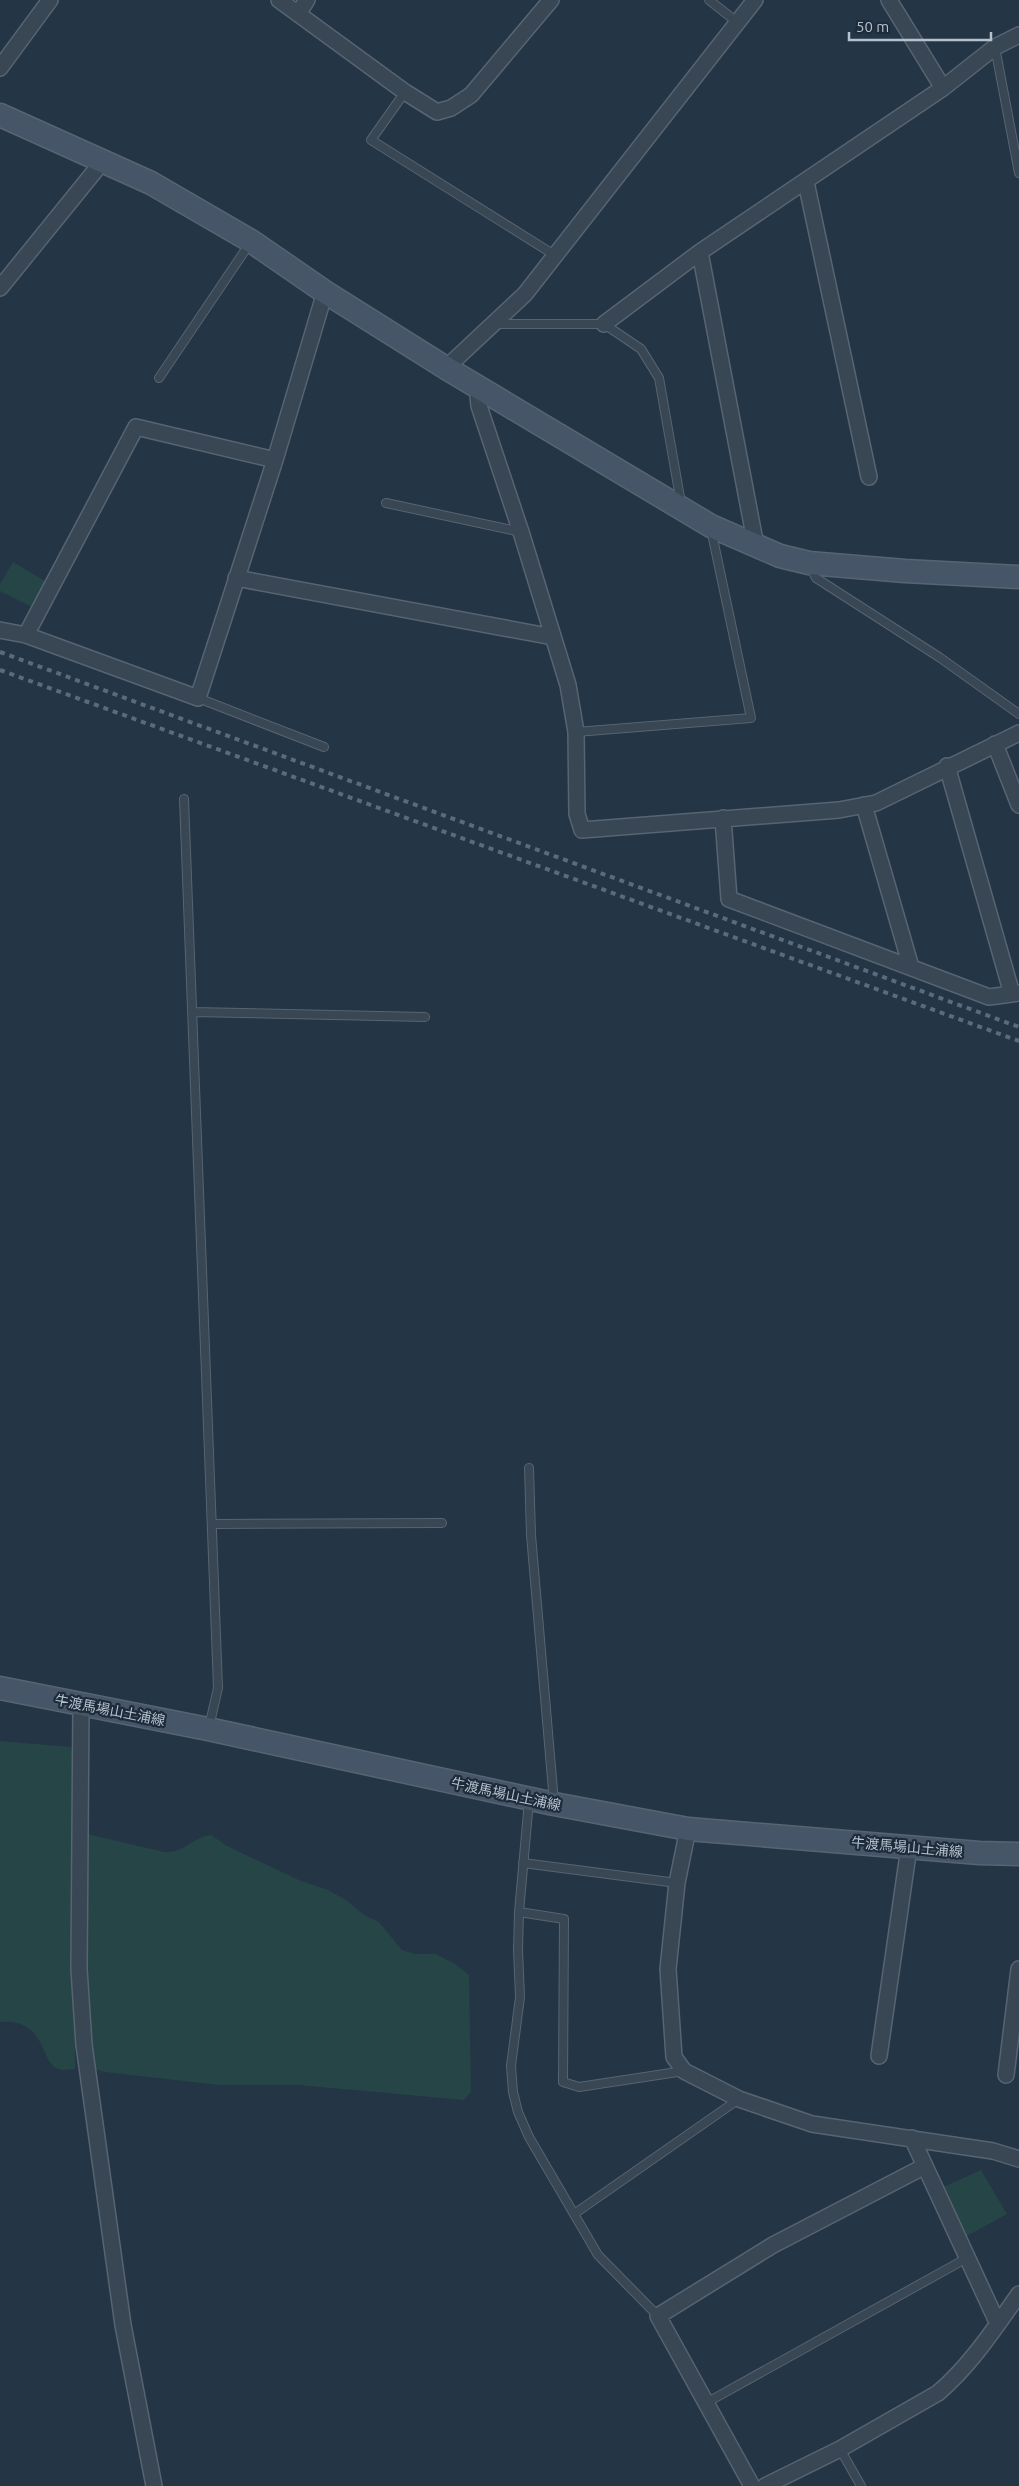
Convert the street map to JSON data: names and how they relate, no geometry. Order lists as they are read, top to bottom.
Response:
{
  "streets": {
    "street": ["牛渡馬場山土浦線"]
  },
  "scale_bar": "50 m"
}
